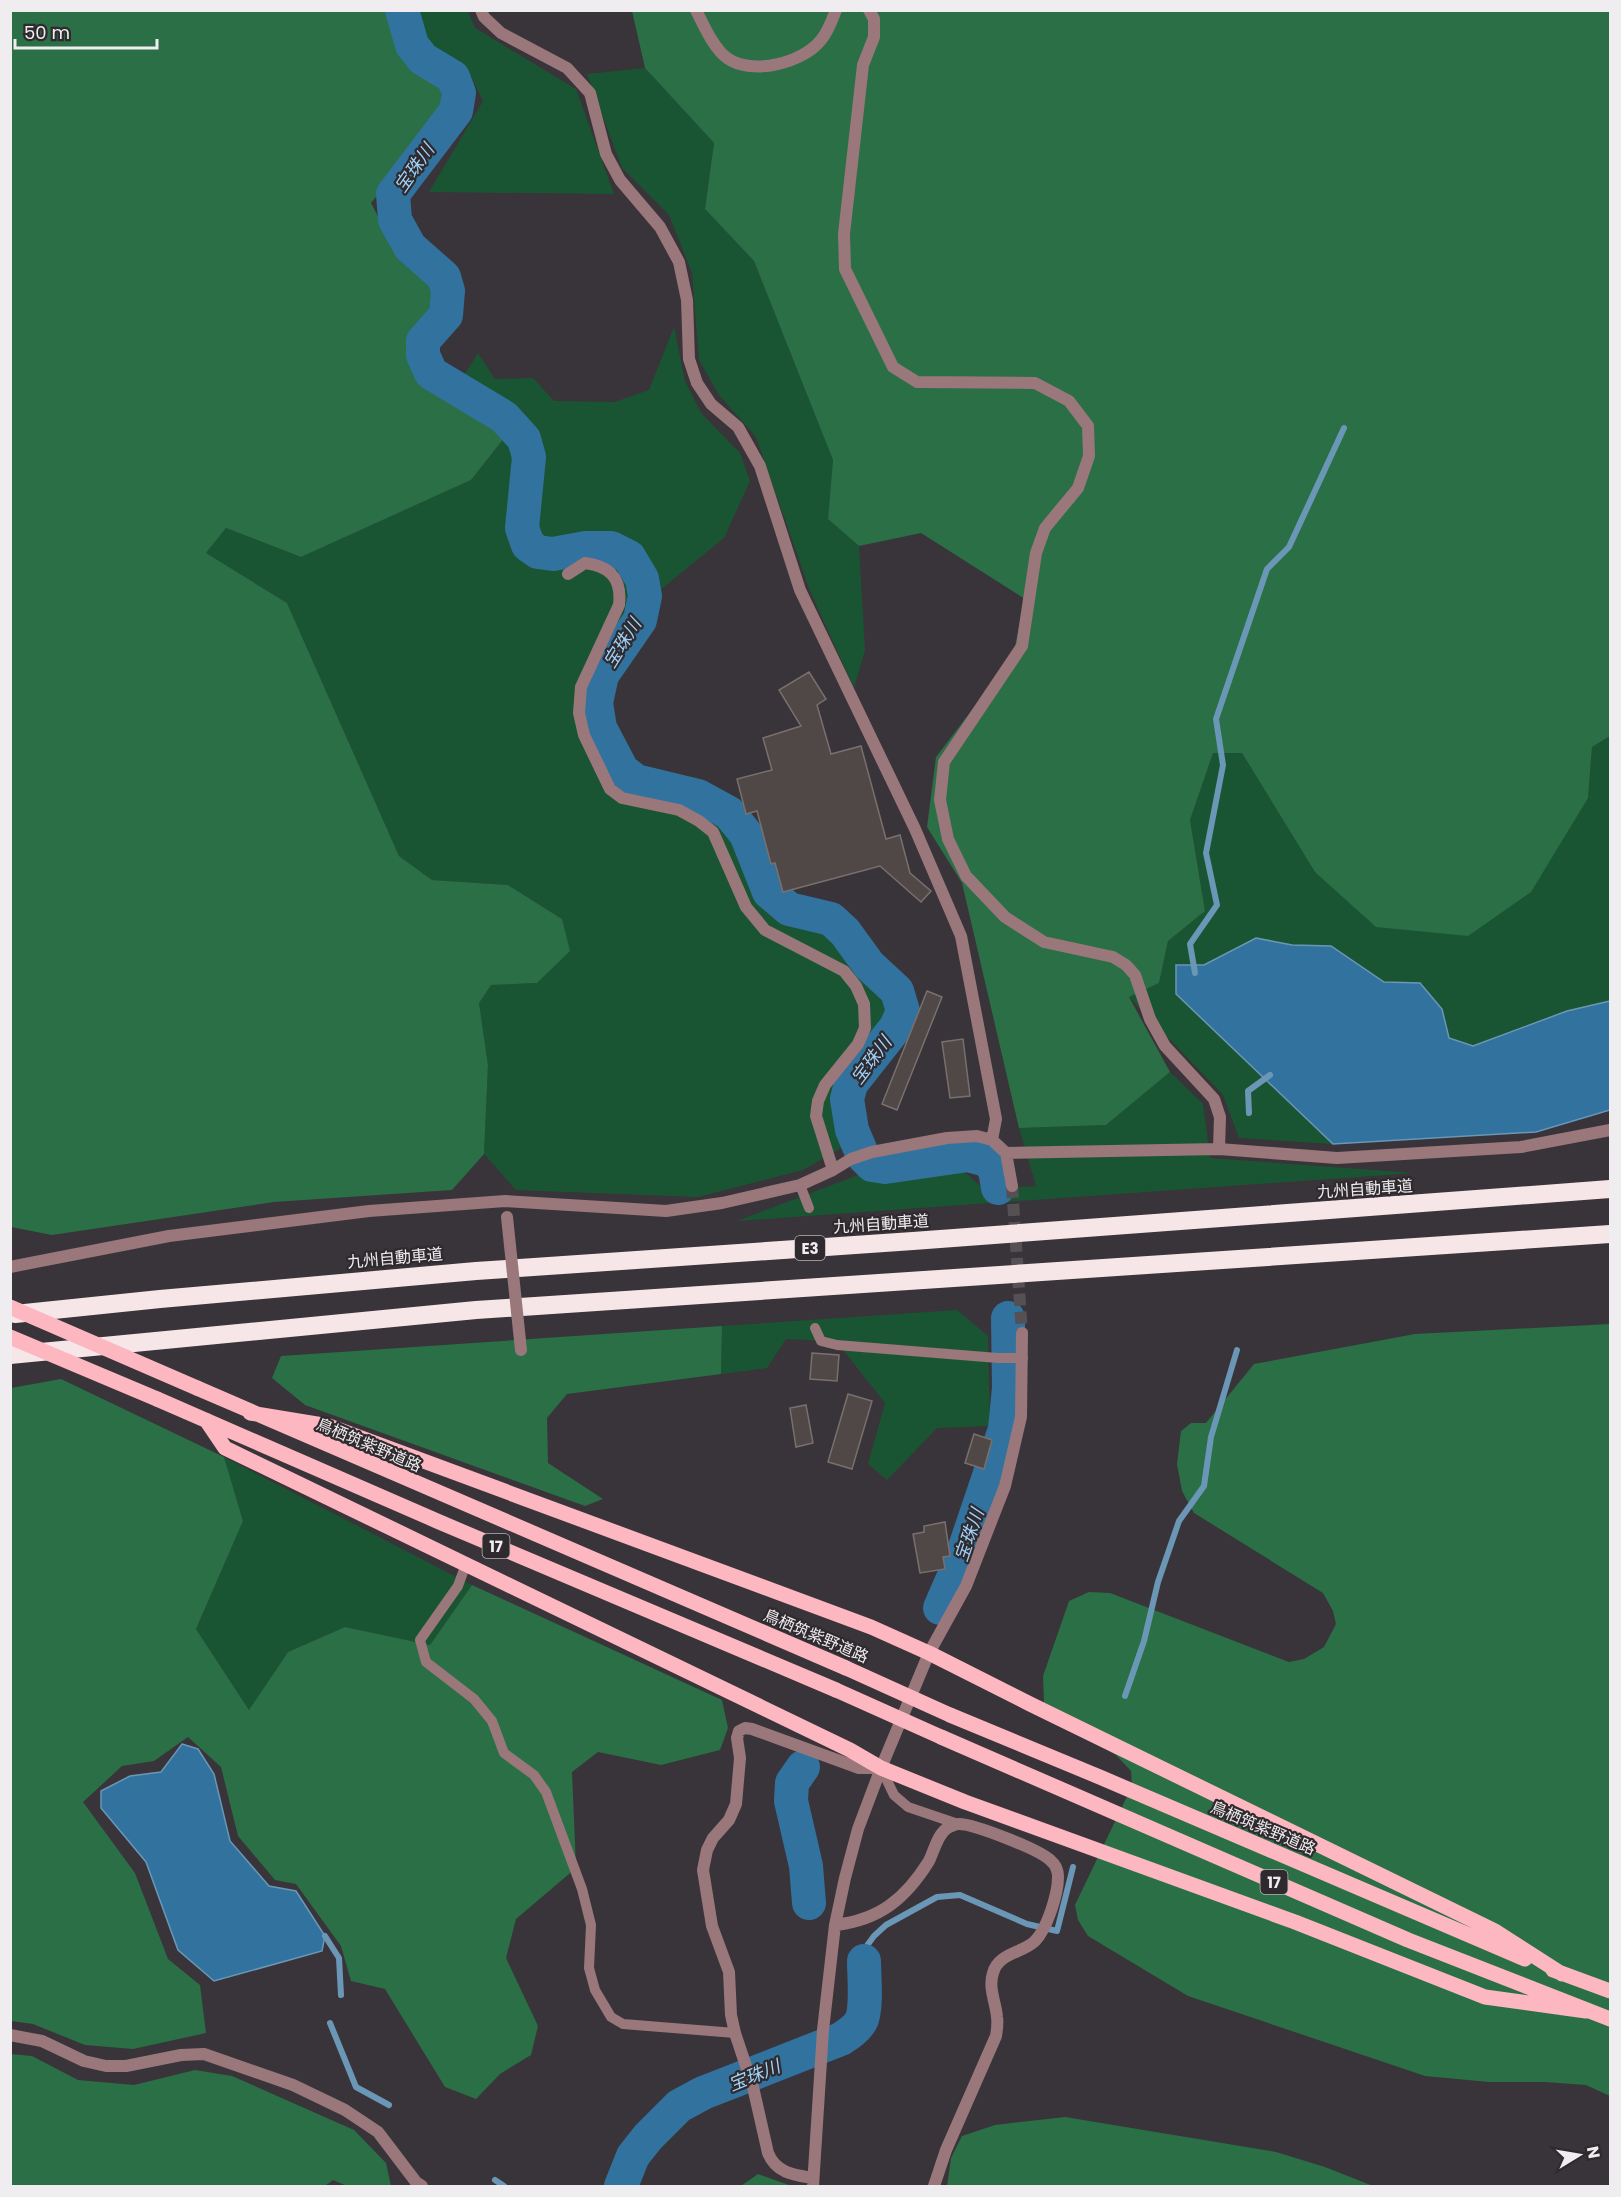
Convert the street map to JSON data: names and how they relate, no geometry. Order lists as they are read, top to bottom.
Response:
{
  "streets": {
    "highway": ["九州自動車道", "E3"],
    "main road": ["鳥栖筑紫野道路", "17"]
  },
  "water": ["宝珠川"],
  "scale_bar": "50 m",
  "north": "right"
}
